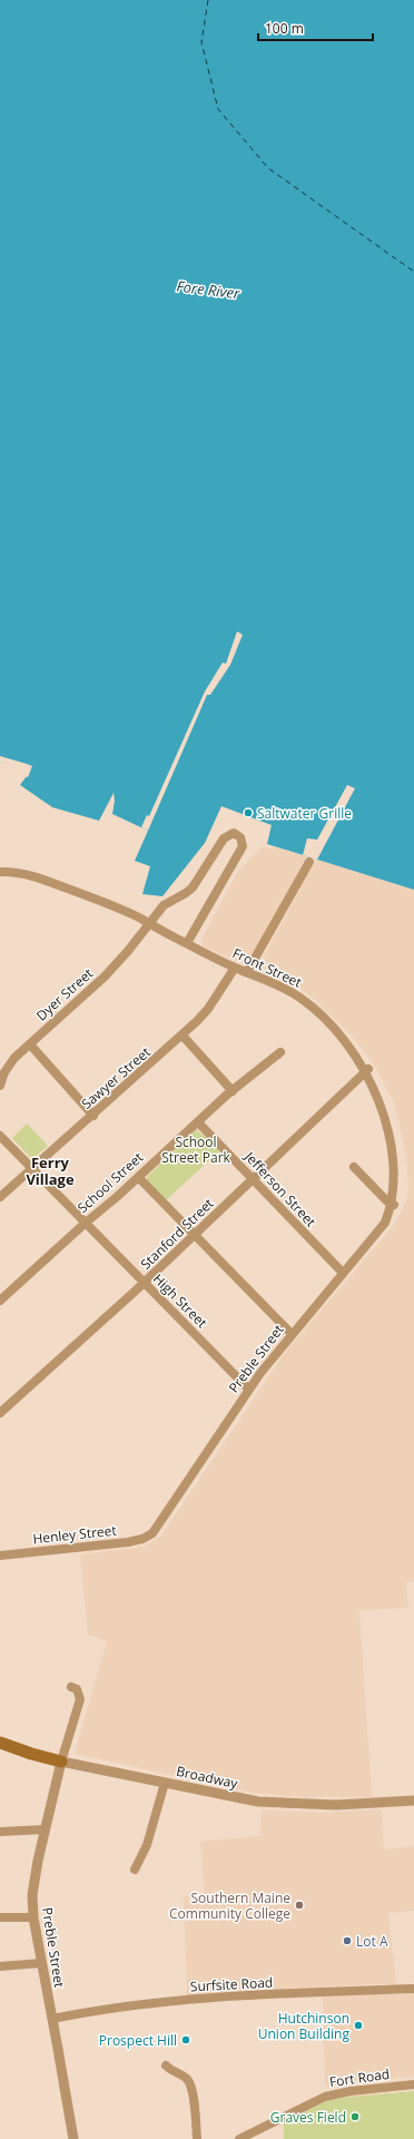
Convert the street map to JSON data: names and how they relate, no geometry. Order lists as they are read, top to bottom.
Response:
{
  "streets": {
    "main road": ["Broadway"],
    "street": [
      "Front Street",
      "Dyer Street",
      "Sawyer Street",
      "School Street",
      "Jefferson Street",
      "Stanford Street",
      "High Street",
      "Preble Street",
      "Henley Street",
      "Surfsite Road",
      "Fort Road"
    ]
  },
  "crossings": [
    ["Front Street", "Dyer Street"],
    ["Front Street", "Sawyer Street"],
    ["Front Street", "Stanford Street"],
    ["Front Street", "Preble Street"],
    ["Sawyer Street", "High Street"],
    ["School Street", "Jefferson Street"],
    ["School Street", "High Street"],
    ["Jefferson Street", "Stanford Street"],
    ["Jefferson Street", "Preble Street"],
    ["Stanford Street", "High Street"],
    ["High Street", "Preble Street"],
    ["Preble Street", "Henley Street"],
    ["Preble Street", "Broadway"],
    ["Preble Street", "Surfsite Road"]
  ],
  "districts": ["Ferry Village"],
  "water": ["Fore River"],
  "parks": ["School Street Park"],
  "places": [
    "Saltwater Grille",
    "Southern Maine Community College",
    "Lot A",
    "Hutchinson Union Building",
    "Prospect Hill",
    "Graves Field"
  ],
  "scale_bar": "100 m"
}
